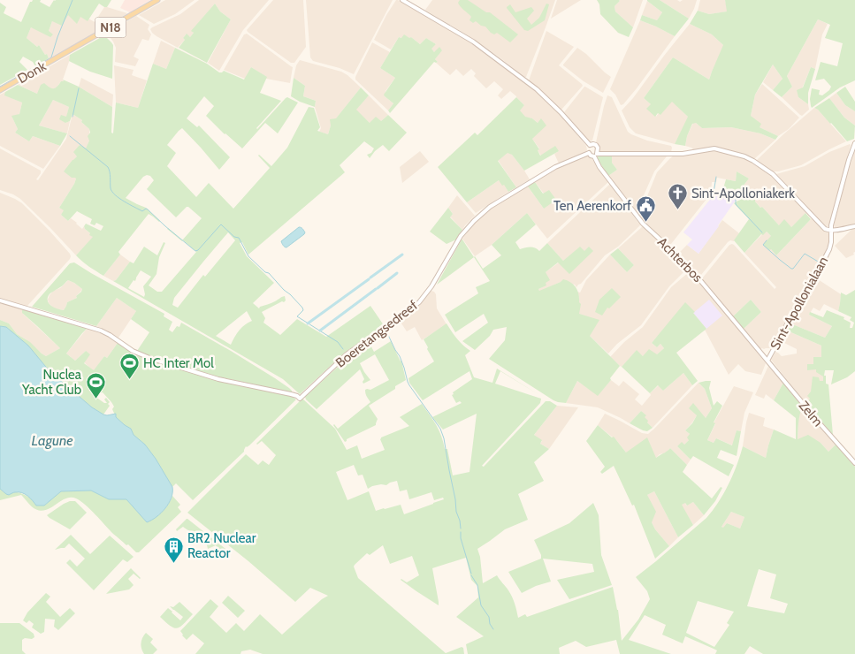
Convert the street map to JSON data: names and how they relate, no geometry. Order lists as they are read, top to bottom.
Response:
{
  "streets": {
    "main road": ["N18", "Donk"],
    "street": [
      "Achterbos",
      "Sint-Apollonialaan",
      "Boeretangsedreef",
      "Zelm"
    ]
  },
  "crossings": [
    ["Achterbos", "Sint-Apollonialaan"],
    ["Achterbos", "Boeretangsedreef"],
    ["Achterbos", "Zelm"],
    ["Sint-Apollonialaan", "Zelm"]
  ],
  "water": ["Lagune"],
  "places": {
    "church": ["Sint-Apolloniakerk"],
    "public building": ["Ten Aerenkorf"],
    "sports": ["HC Inter Mol", "Nuclea Yacht Club"],
    "building": ["BR2 Nuclear Reactor"]
  }
}
